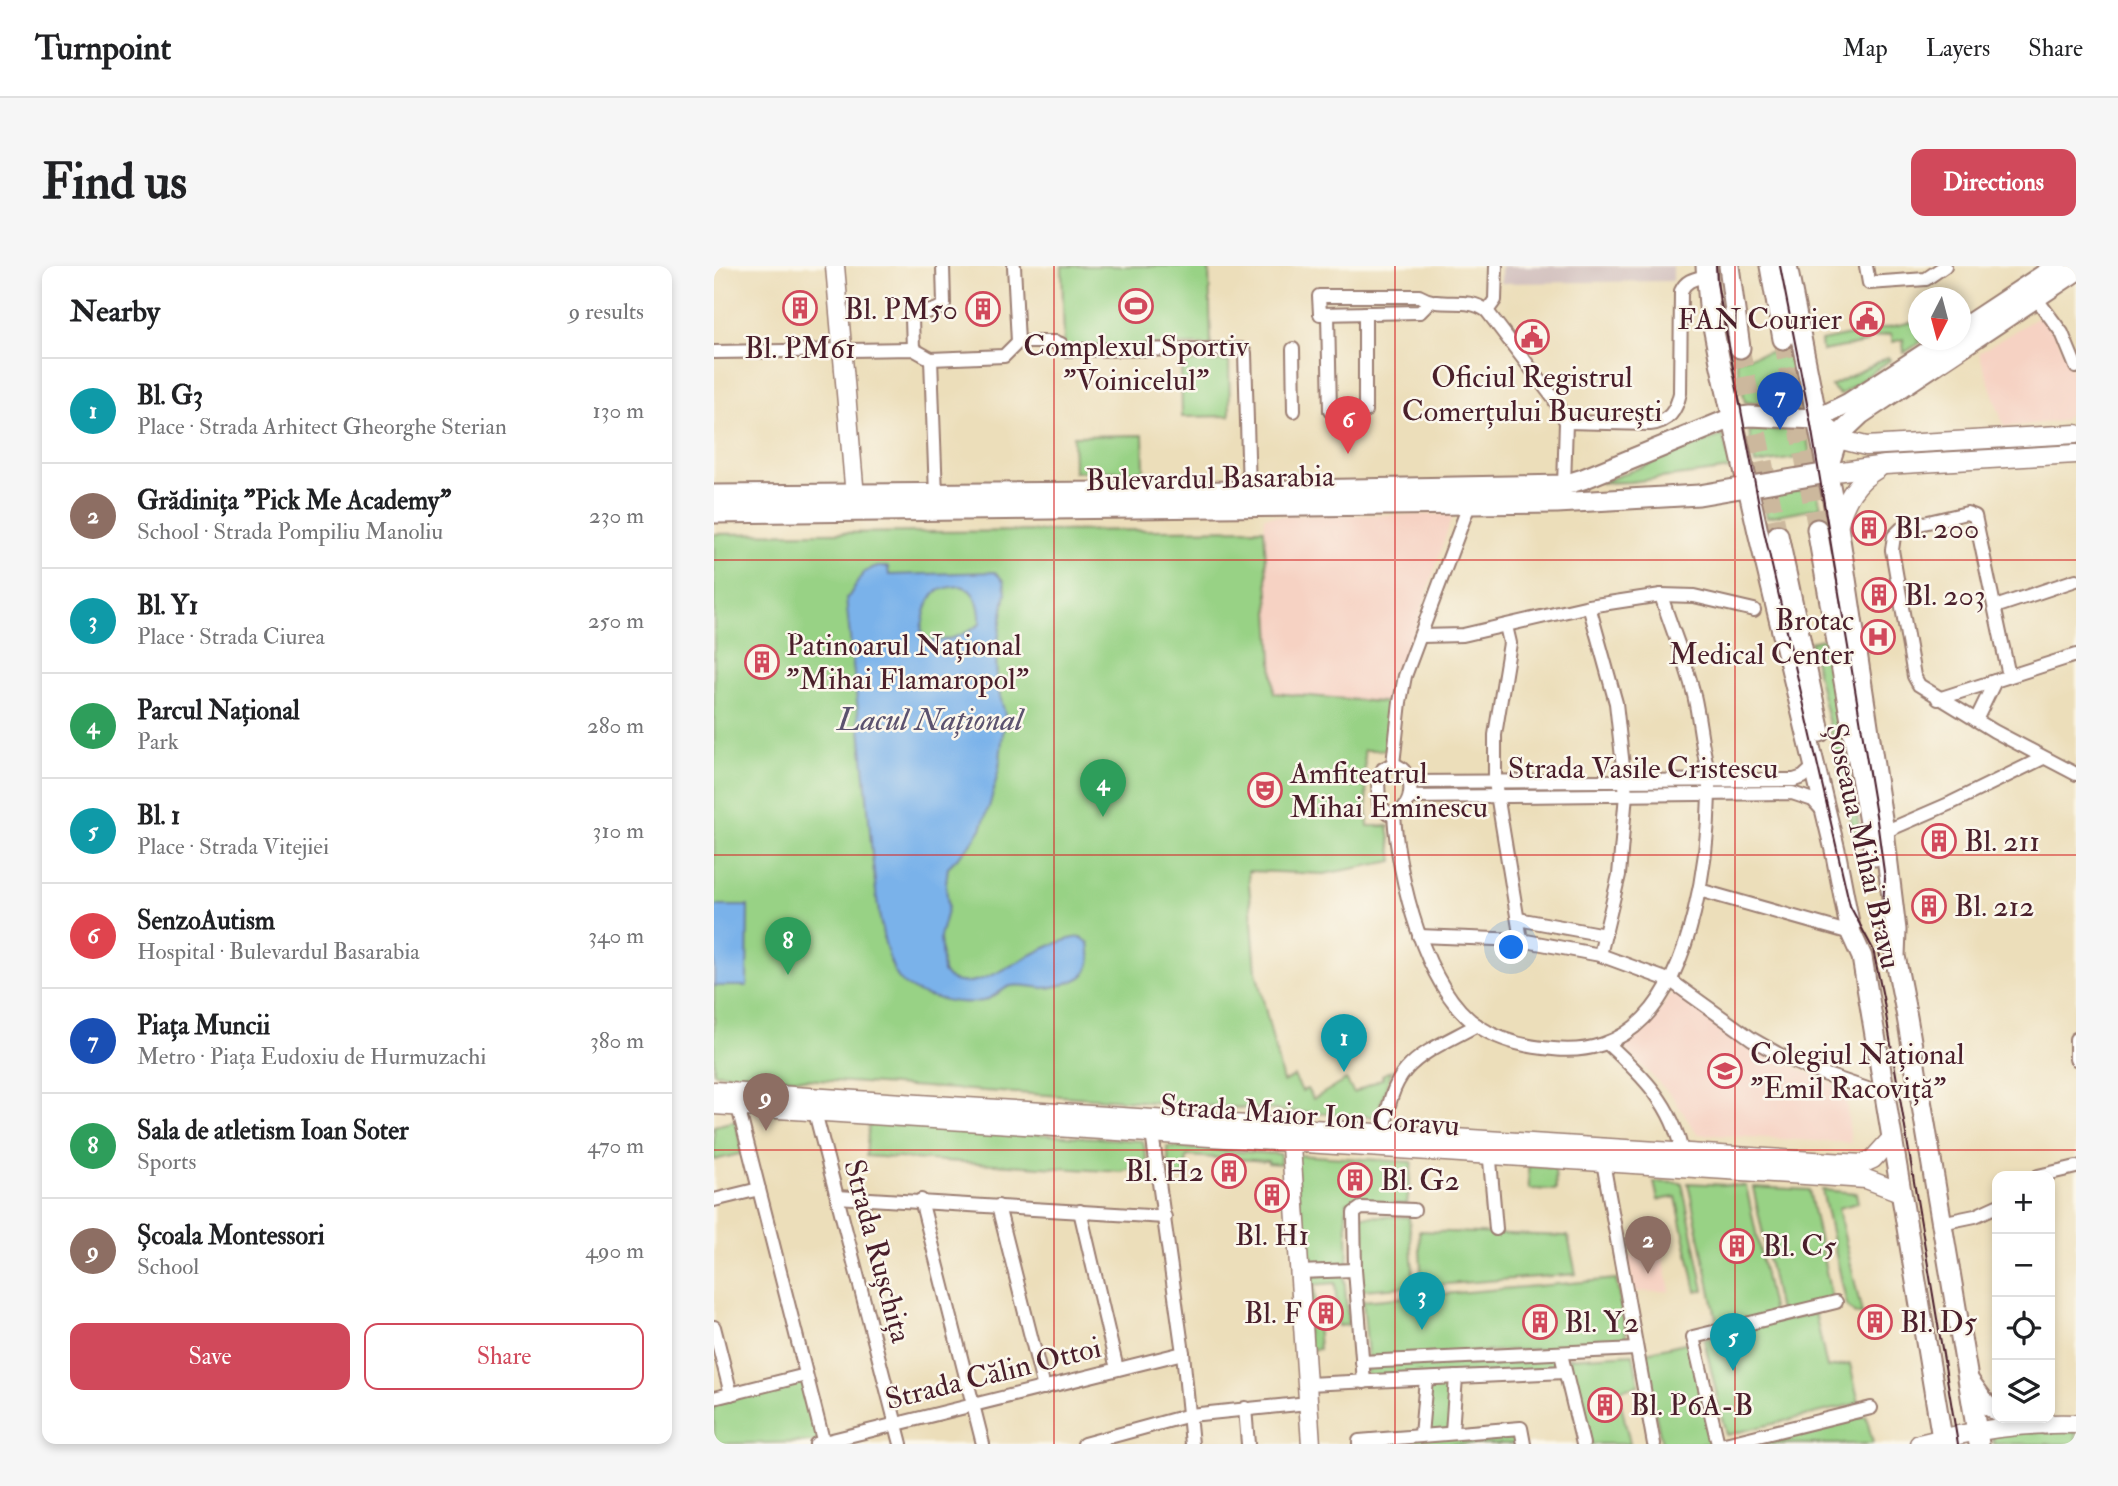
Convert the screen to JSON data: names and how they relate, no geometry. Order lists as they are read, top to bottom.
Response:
{
  "streets": {
    "main road": ["Bulevardul Basarabia", "Șoseaua Mihai Bravu"],
    "street": [
      "Strada Vasile Cristescu",
      "Strada Maior Ion Coravu",
      "Strada Rușchița",
      "Strada Călin Ottoi"
    ]
  },
  "crossings": [
    ["Bulevardul Basarabia", "Șoseaua Mihai Bravu"],
    ["Strada Vasile Cristescu", "Șoseaua Mihai Bravu"],
    ["Șoseaua Mihai Bravu", "Strada Maior Ion Coravu"],
    ["Strada Maior Ion Coravu", "Strada Rușchița"],
    ["Strada Rușchița", "Strada Călin Ottoi"]
  ],
  "water": ["Lacul Național"],
  "places": {
    "sports": ["Complexul Sportiv \"Voinicelul\""],
    "building": [
      "Bl. PM61",
      "Bl. PM50",
      "Bl. 200",
      "Bl. 203",
      "Patinoarul Național \"Mihai Flamaropol\"",
      "Bl. 211",
      "Bl. 212",
      "Bl. H2",
      "Bl. G2",
      "Bl. H1",
      "Bl. C5",
      "Bl. F",
      "Bl. Y2",
      "Bl. D5",
      "Bl. P6A-B"
    ],
    "public building": ["FAN Courier", "Oficiul Registrul Comerțului București"],
    "hospital": ["Brotac Medical Center"],
    "theatre": ["Amfiteatrul Mihai Eminescu"],
    "school or university": ["Colegiul Național \"Emil Racoviță\""]
  },
  "north": "bottom",
  "page": {
    "header": "Turnpoint",
    "nav": ["Map", "Layers", "Share"],
    "buttons": [
      "Directions",
      ["Save", "Share"]
    ],
    "title": "Find us",
    "heading": ["Nearby", "9 results"],
    "list": [
      {
        "mark": "1",
        "name": "Bl. G3",
        "note": "Place · Strada Arhitect Gheorghe Sterian",
        "value": "130 m"
      },
      {
        "mark": "2",
        "name": "Grădinița \"Pick Me Academy\"",
        "note": "School · Strada Pompiliu Manoliu",
        "value": "230 m"
      },
      {
        "mark": "3",
        "name": "Bl. Y1",
        "note": "Place · Strada Ciurea",
        "value": "250 m"
      },
      {
        "mark": "4",
        "name": "Parcul Național",
        "note": "Park",
        "value": "280 m"
      },
      {
        "mark": "5",
        "name": "Bl. 1",
        "note": "Place · Strada Vitejiei",
        "value": "310 m"
      },
      {
        "mark": "6",
        "name": "SenzoAutism",
        "note": "Hospital · Bulevardul Basarabia",
        "value": "340 m"
      },
      {
        "mark": "7",
        "name": "Piața Muncii",
        "note": "Metro · Piața Eudoxiu de Hurmuzachi",
        "value": "380 m"
      },
      {
        "mark": "8",
        "name": "Sala de atletism Ioan Soter",
        "note": "Sports",
        "value": "470 m"
      },
      {
        "mark": "9",
        "name": "Școala Montessori",
        "note": "School",
        "value": "490 m"
      }
    ],
    "pins": [
      "7",
      "6",
      "4",
      "8",
      "1",
      "9",
      "2",
      "3",
      "5"
    ],
    "map_buttons": ["+", "−"]
  }
}
